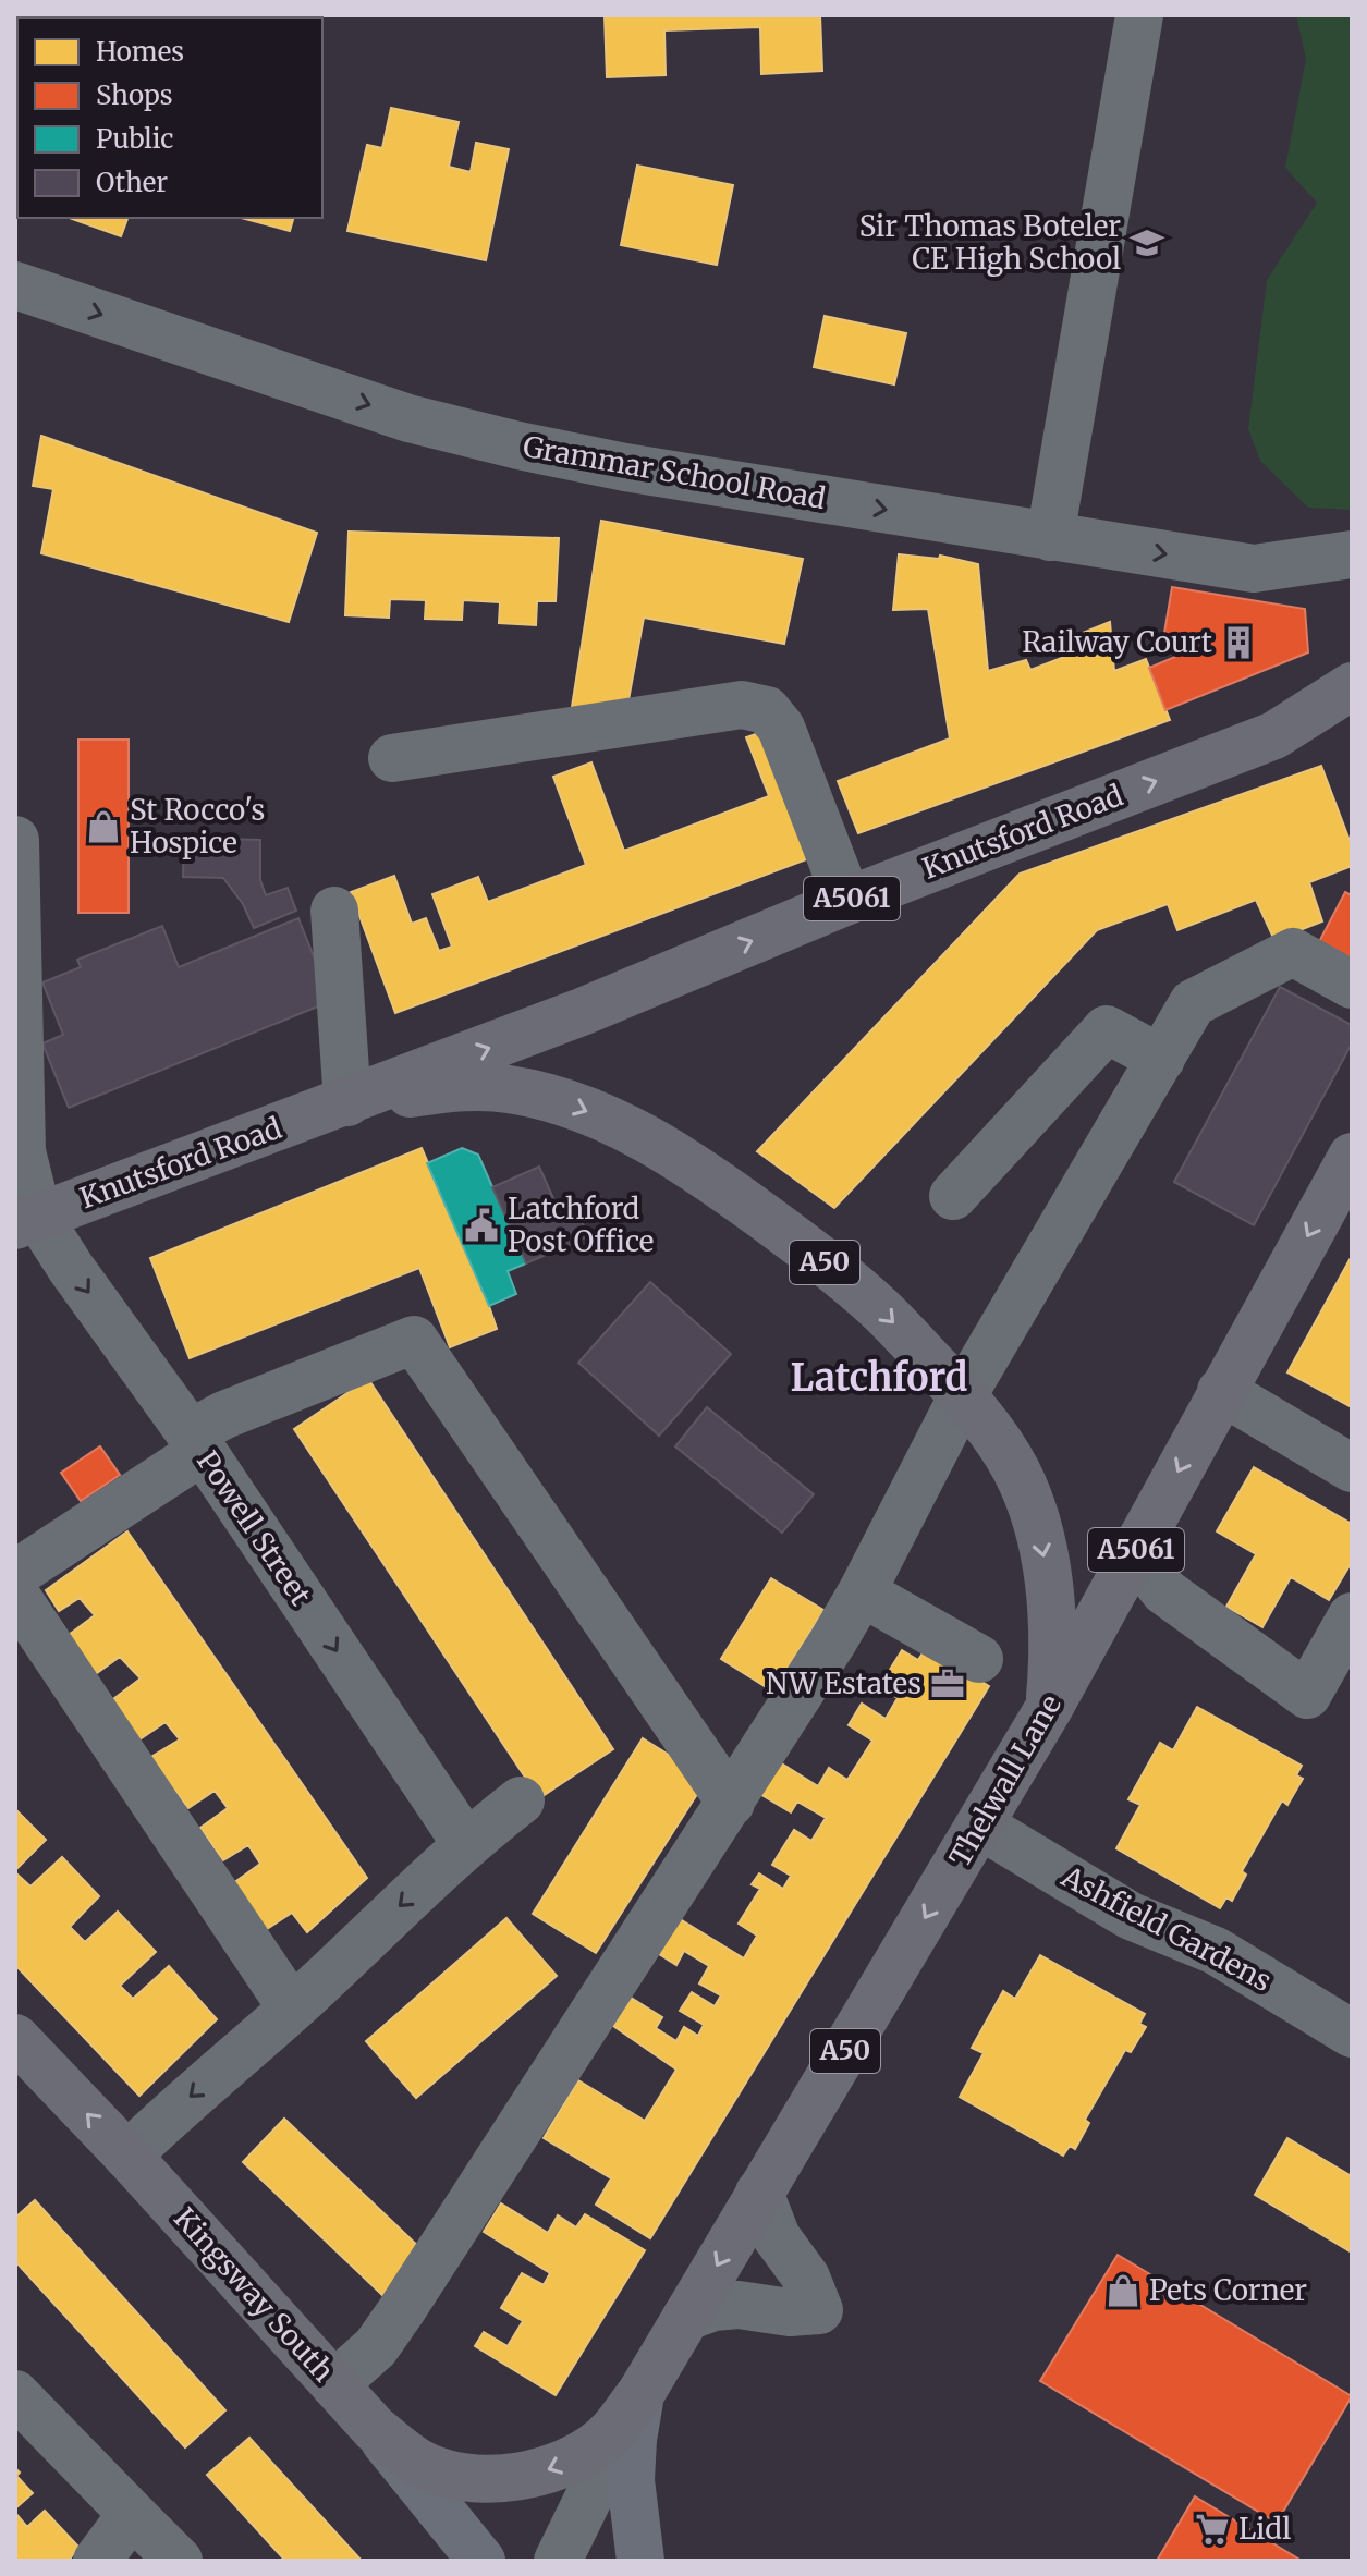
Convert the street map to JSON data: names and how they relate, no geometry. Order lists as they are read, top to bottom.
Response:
{
  "streets": {
    "highway": [
      "Knutsford Road",
      "A5061",
      "A50",
      "Thelwall Lane",
      "Kingsway South"
    ],
    "street": ["Grammar School Road", "Powell Street", "Ashfield Gardens"]
  },
  "crossings": [
    ["Knutsford Road", "Powell Street"],
    ["Knutsford Road", "Thelwall Lane"],
    ["A50", "Thelwall Lane"],
    ["Thelwall Lane", "Ashfield Gardens"],
    ["Thelwall Lane", "Kingsway South"]
  ],
  "one_way": ["Grammar School Road", "Knutsford Road", "Thelwall Lane"],
  "districts": ["Latchford"],
  "places": {
    "school or university": ["Sir Thomas Boteler CE High School"],
    "building": ["Railway Court"],
    "shop": ["St Rocco's Hospice", "Pets Corner"],
    "public building": ["Latchford Post Office"],
    "office": ["NW Estates"],
    "supermarket": ["Lidl"]
  },
  "legend": [
    "Homes",
    "Shops",
    "Public",
    "Other"
  ]
}
